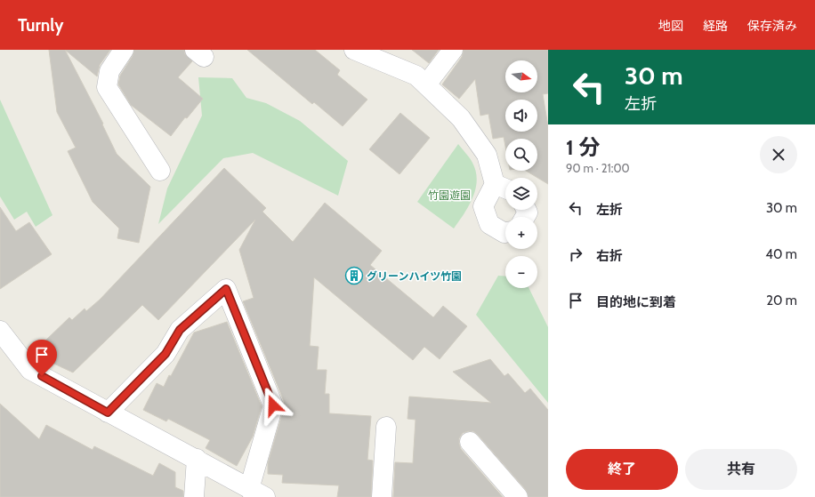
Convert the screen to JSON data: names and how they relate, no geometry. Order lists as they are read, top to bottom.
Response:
{
  "parks": ["竹園遊園"],
  "places": {
    "building": ["グリーンハイツ竹園"]
  },
  "north": "right",
  "page": {
    "header": "Turnly",
    "nav": ["地図", "経路", "保存済み"],
    "turn": ["30 m", "左折"],
    "map_buttons": ["+", "−"],
    "heading": ["1 分", "90 m · 21:00"],
    "list": [
      {
        "name": "左折",
        "value": "30 m"
      },
      {
        "name": "右折",
        "value": "40 m"
      },
      {
        "name": "目的地に到着",
        "value": "20 m"
      }
    ],
    "buttons": ["終了", "共有"]
  }
}
